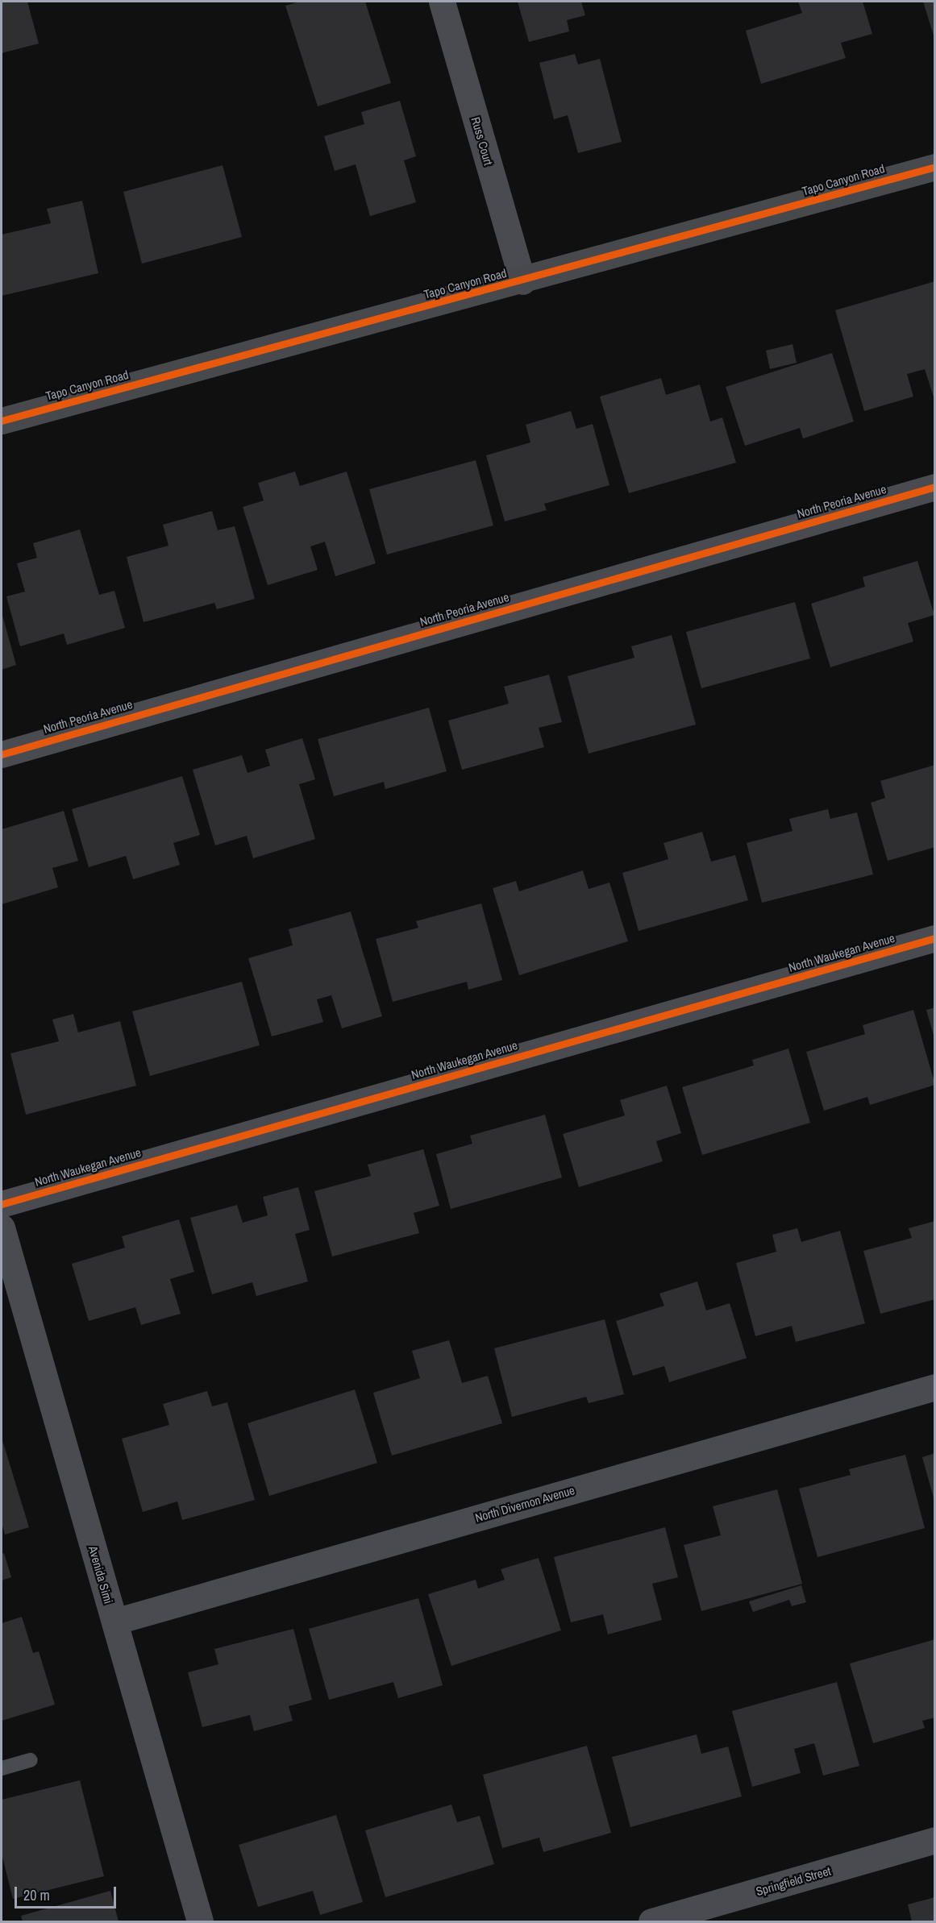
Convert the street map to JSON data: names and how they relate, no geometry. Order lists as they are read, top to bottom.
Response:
{
  "streets": {
    "main road": ["Tapo Canyon Road"],
    "street": [
      "Russ Court",
      "North Peoria Avenue",
      "North Waukegan Avenue",
      "North Divernon Avenue",
      "Avenida Simi",
      "Springfield Street"
    ]
  },
  "crossings": [
    ["Russ Court", "Tapo Canyon Road"],
    ["North Divernon Avenue", "Avenida Simi"]
  ],
  "scale_bar": "20 m"
}
